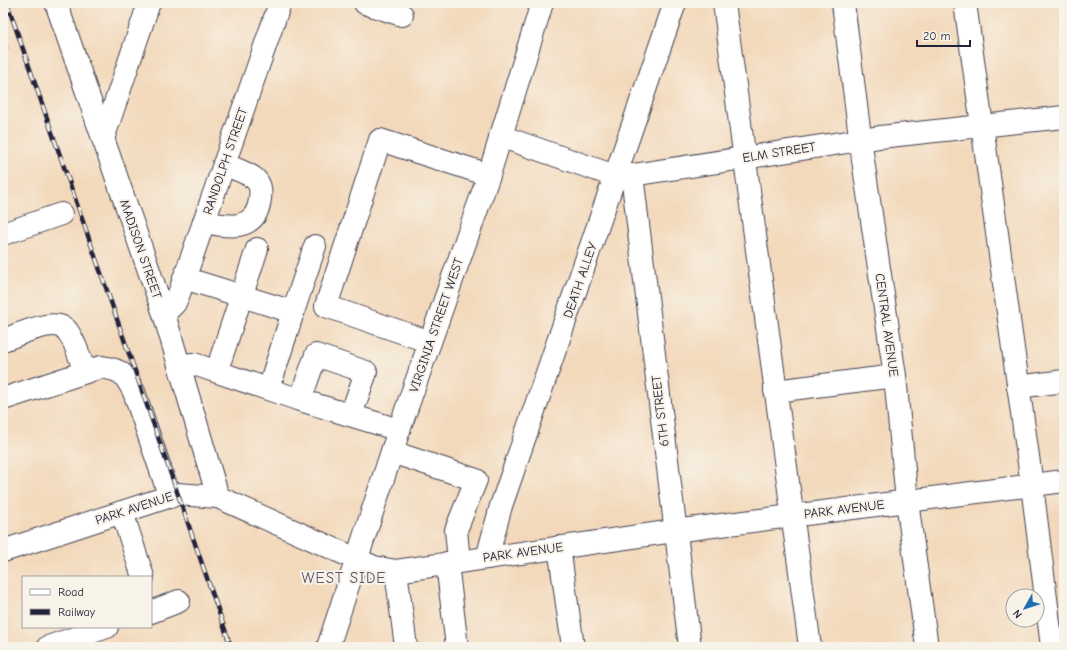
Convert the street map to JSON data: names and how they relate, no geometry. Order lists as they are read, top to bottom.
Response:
{
  "streets": {
    "street": [
      "ELM STREET",
      "RANDOLPH STREET",
      "MADISON STREET",
      "DEATH ALLEY",
      "VIRGINIA STREET WEST",
      "CENTRAL AVENUE",
      "6TH STREET",
      "PARK AVENUE"
    ]
  },
  "crossings": [
    ["ELM STREET", "DEATH ALLEY"],
    ["ELM STREET", "VIRGINIA STREET WEST"],
    ["ELM STREET", "CENTRAL AVENUE"],
    ["ELM STREET", "6TH STREET"],
    ["RANDOLPH STREET", "MADISON STREET"],
    ["MADISON STREET", "PARK AVENUE"],
    ["DEATH ALLEY", "6TH STREET"],
    ["DEATH ALLEY", "PARK AVENUE"],
    ["VIRGINIA STREET WEST", "PARK AVENUE"],
    ["CENTRAL AVENUE", "PARK AVENUE"],
    ["6TH STREET", "PARK AVENUE"]
  ],
  "districts": ["WEST SIDE"],
  "legend": ["Road", "Railway"],
  "scale_bar": "20 m",
  "north": "bottom left"
}
